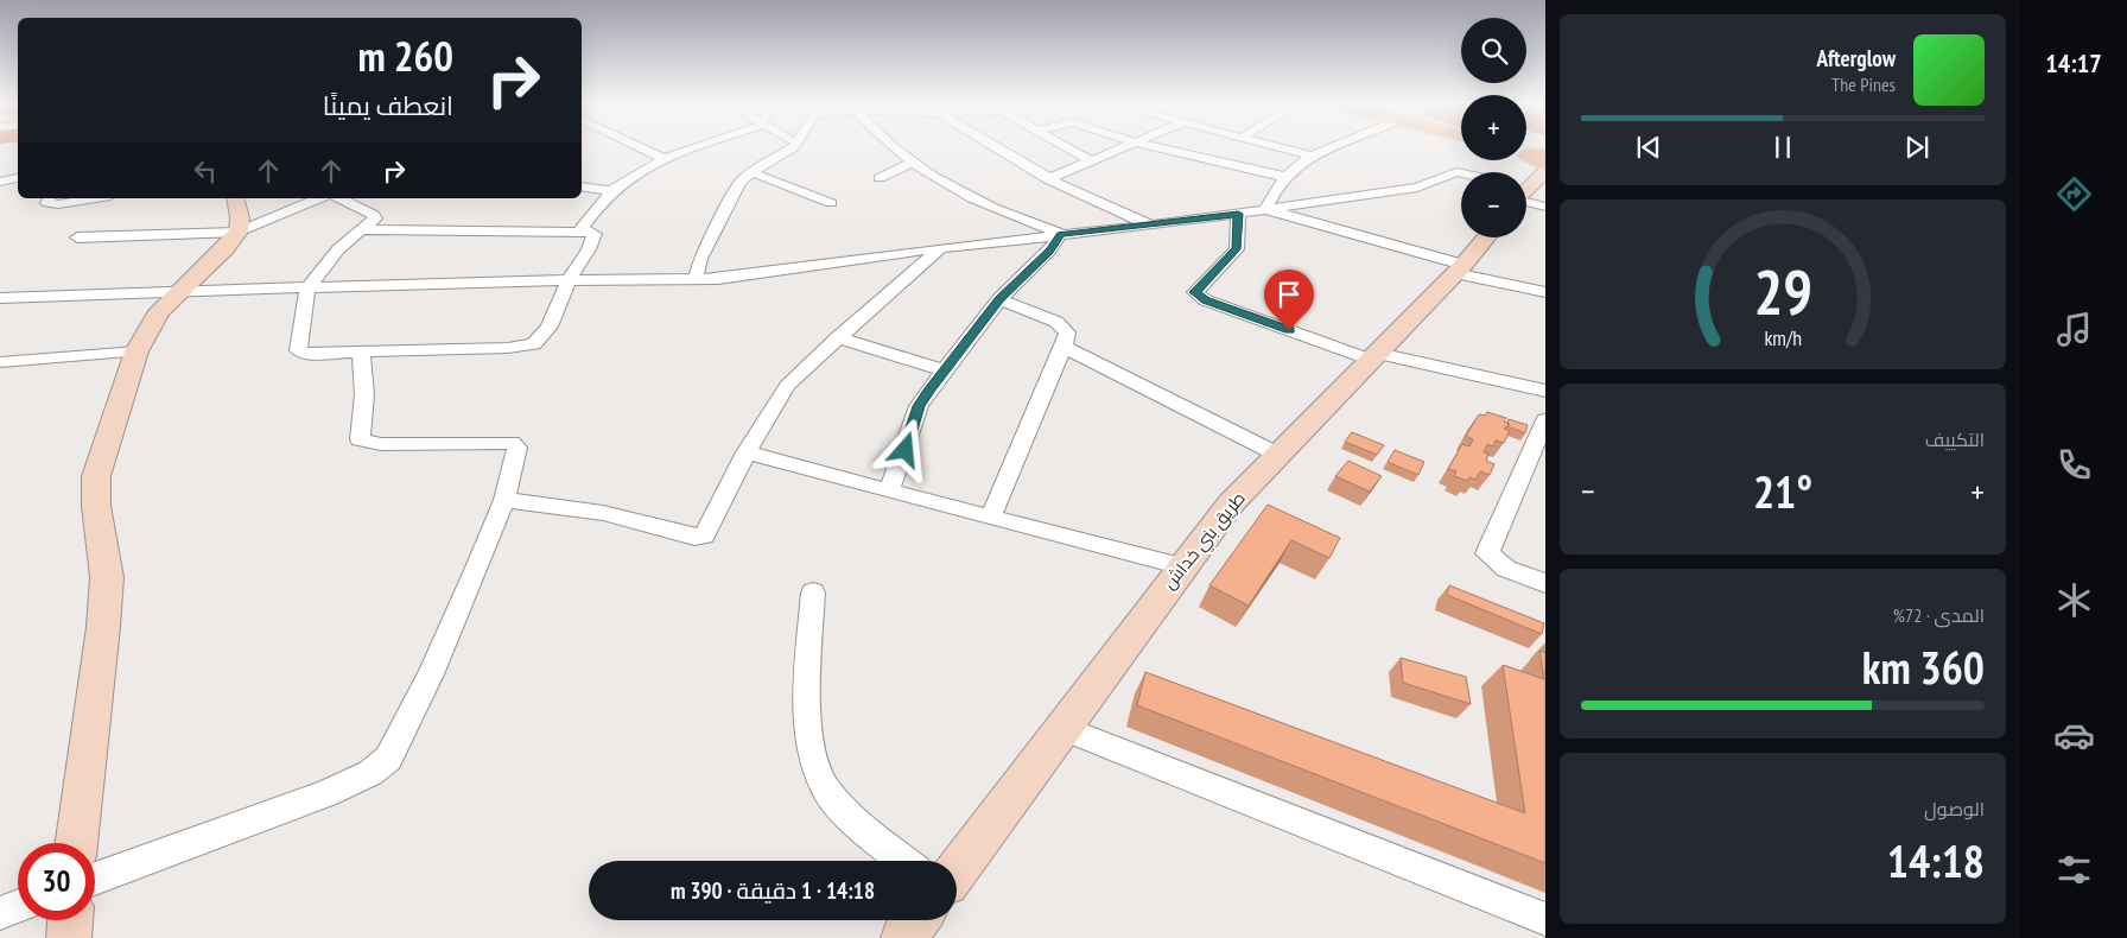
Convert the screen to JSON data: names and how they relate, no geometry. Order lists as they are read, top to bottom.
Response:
{
  "streets": {
    "main road": ["طريق بني خداش"]
  },
  "page": {
    "tabs": "14:17",
    "map_buttons": ["+", "−"],
    "turn": ["260 m", "انعطف يمينًا"],
    "song": ["Afterglow", "The Pines"],
    "tile": [
      "التكييف",
      ["المدى · 72%", "360 km"],
      ["الوصول", "14:18"]
    ],
    "heat": ["−", "21°", "+"],
    "limit": "30",
    "trip": "14:18 · 1 دقيقة · 390 m",
    "gauge": ["29", "km/h"]
  }
}
